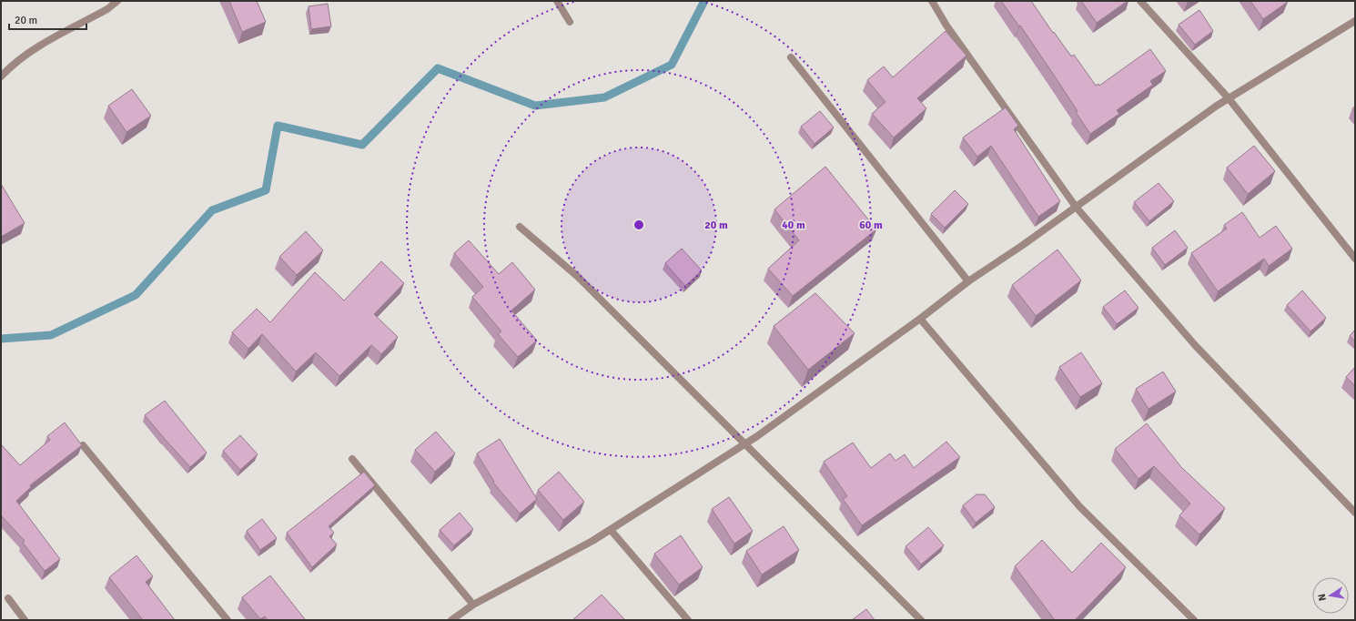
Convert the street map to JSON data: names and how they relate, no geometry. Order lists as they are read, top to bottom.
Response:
{
  "scale_bar": "20 m",
  "north": "left",
  "rings": ["20 m", "40 m", "60 m"]
}
